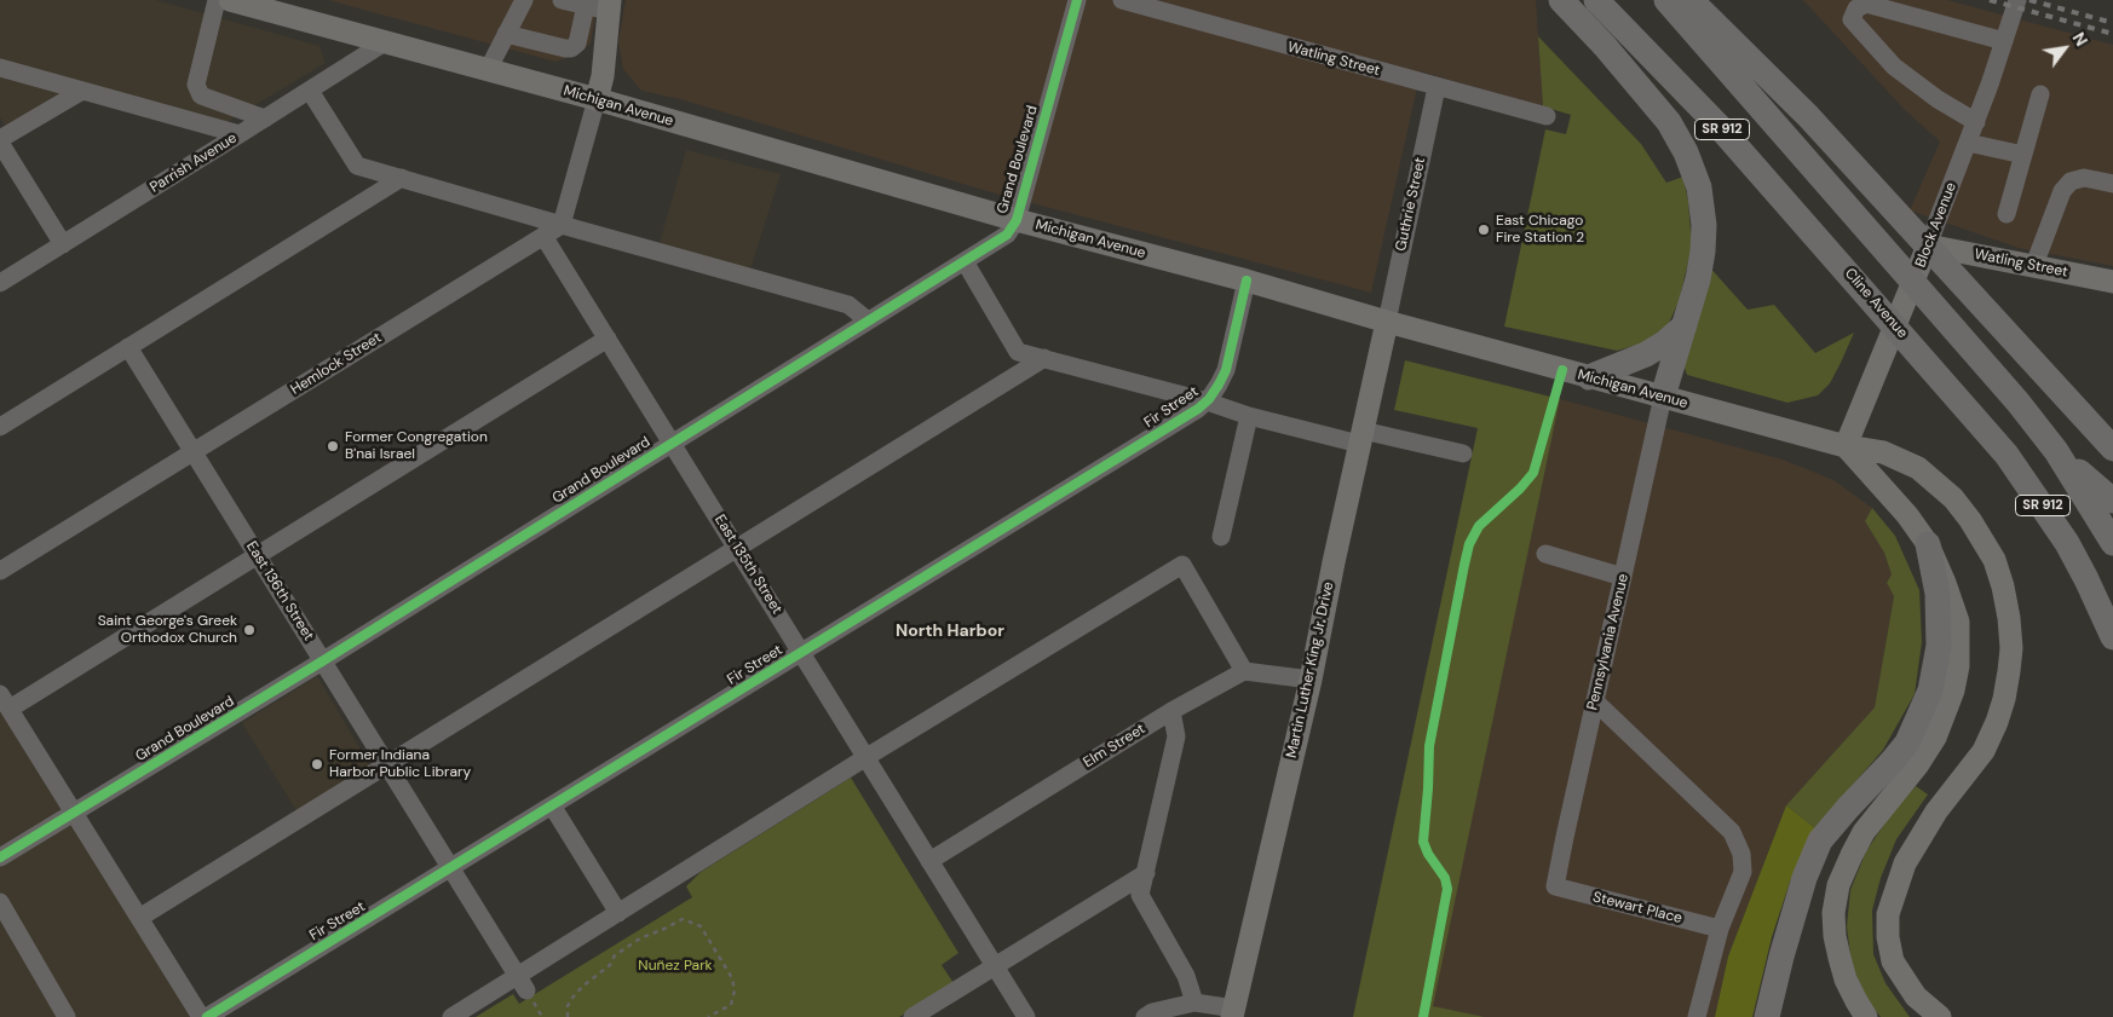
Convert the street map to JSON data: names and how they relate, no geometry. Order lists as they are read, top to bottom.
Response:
{
  "streets": {
    "highway": ["SR 912", "Cline Avenue"],
    "main road": [
      "Watling Street",
      "Michigan Avenue",
      "Block Avenue",
      "Martin Luther King Jr. Drive"
    ],
    "street": [
      "Grand Boulevard",
      "Parrish Avenue",
      "Guthrie Street",
      "Hemlock Street",
      "Fir Street",
      "East 135th Street",
      "East 136th Street",
      "Pennsylvania Avenue",
      "Elm Street",
      "Stewart Place"
    ]
  },
  "crossings": [
    ["Watling Street", "Guthrie Street"],
    ["Watling Street", "Block Avenue"],
    ["Michigan Avenue", "Grand Boulevard"],
    ["Michigan Avenue", "Parrish Avenue"],
    ["Michigan Avenue", "Guthrie Street"],
    ["Michigan Avenue", "Block Avenue"],
    ["Michigan Avenue", "Fir Street"],
    ["Michigan Avenue", "Pennsylvania Avenue"],
    ["Michigan Avenue", "Martin Luther King Jr. Drive"],
    ["Grand Boulevard", "East 135th Street"],
    ["Grand Boulevard", "East 136th Street"],
    ["Guthrie Street", "Martin Luther King Jr. Drive"],
    ["Hemlock Street", "East 135th Street"],
    ["Hemlock Street", "East 136th Street"],
    ["Fir Street", "East 135th Street"],
    ["Fir Street", "East 136th Street"],
    ["East 135th Street", "Elm Street"],
    ["Pennsylvania Avenue", "Stewart Place"]
  ],
  "districts": ["North Harbor"],
  "parks": ["Nuñez Park"],
  "places": [
    "East Chicago Fire Station 2",
    "Former Congregation B'nai Israel",
    "Saint George's Greek Orthodox Church",
    "Former Indiana Harbor Public Library"
  ],
  "north": "top right"
}
